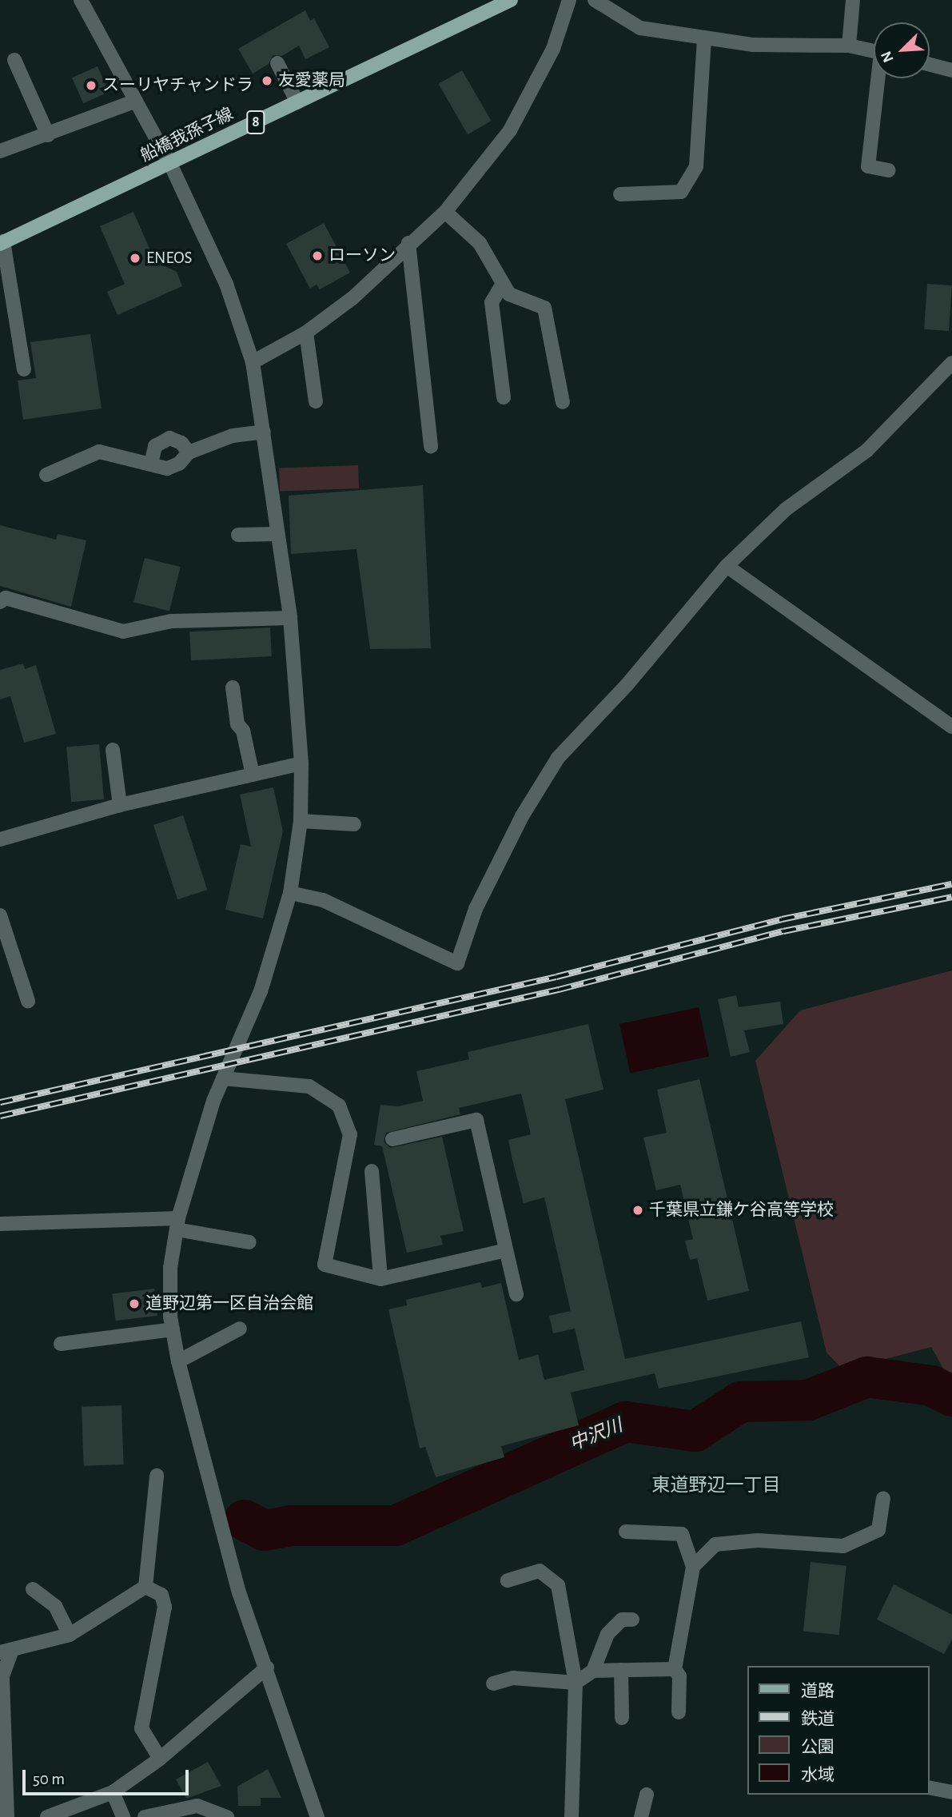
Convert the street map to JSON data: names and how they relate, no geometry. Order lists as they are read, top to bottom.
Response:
{
  "streets": {
    "main road": ["8", "船橋我孫子線"]
  },
  "districts": ["東道野辺一丁目"],
  "water": ["中沢川"],
  "places": [
    "友愛薬局",
    "スーリヤチャンドラ",
    "ローソン",
    "ENEOS",
    "千葉県立鎌ケ谷高等学校",
    "道野辺第一区自治会館"
  ],
  "legend": [
    "道路",
    "鉄道",
    "公園",
    "水域"
  ],
  "scale_bar": "50 m",
  "north": "bottom left"
}
